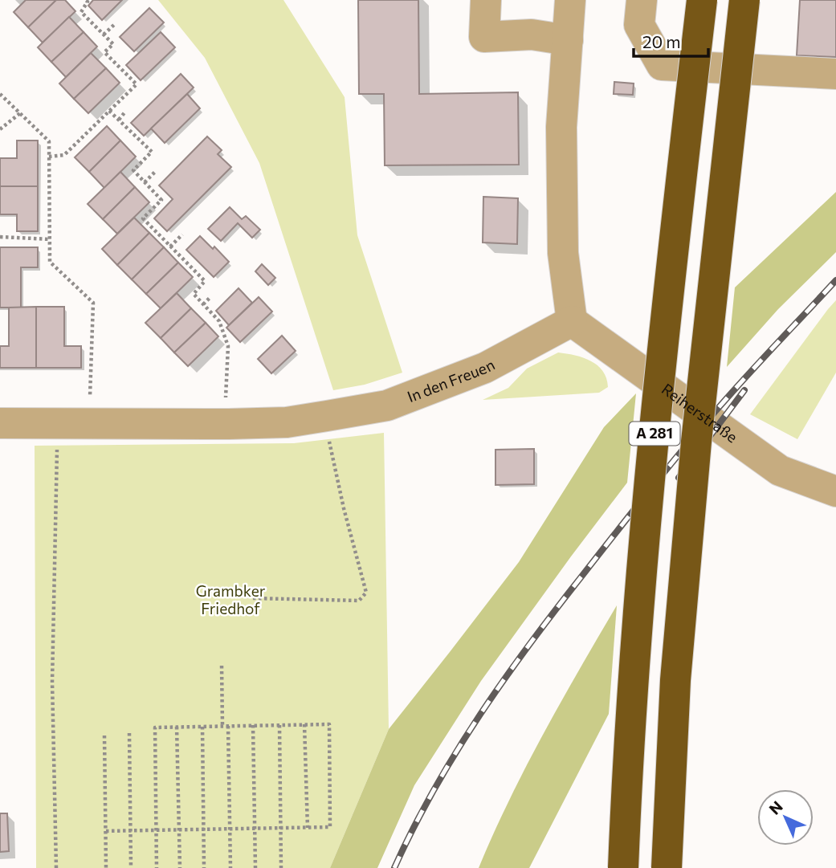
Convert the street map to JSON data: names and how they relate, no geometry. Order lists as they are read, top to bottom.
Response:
{
  "streets": {
    "highway": ["A 281"],
    "street": ["In den Freuen", "Reiherstraße"]
  },
  "crossings": [
    ["In den Freuen", "Reiherstraße"]
  ],
  "parks": ["Grambker Friedhof"],
  "scale_bar": "20 m",
  "north": "top left"
}
